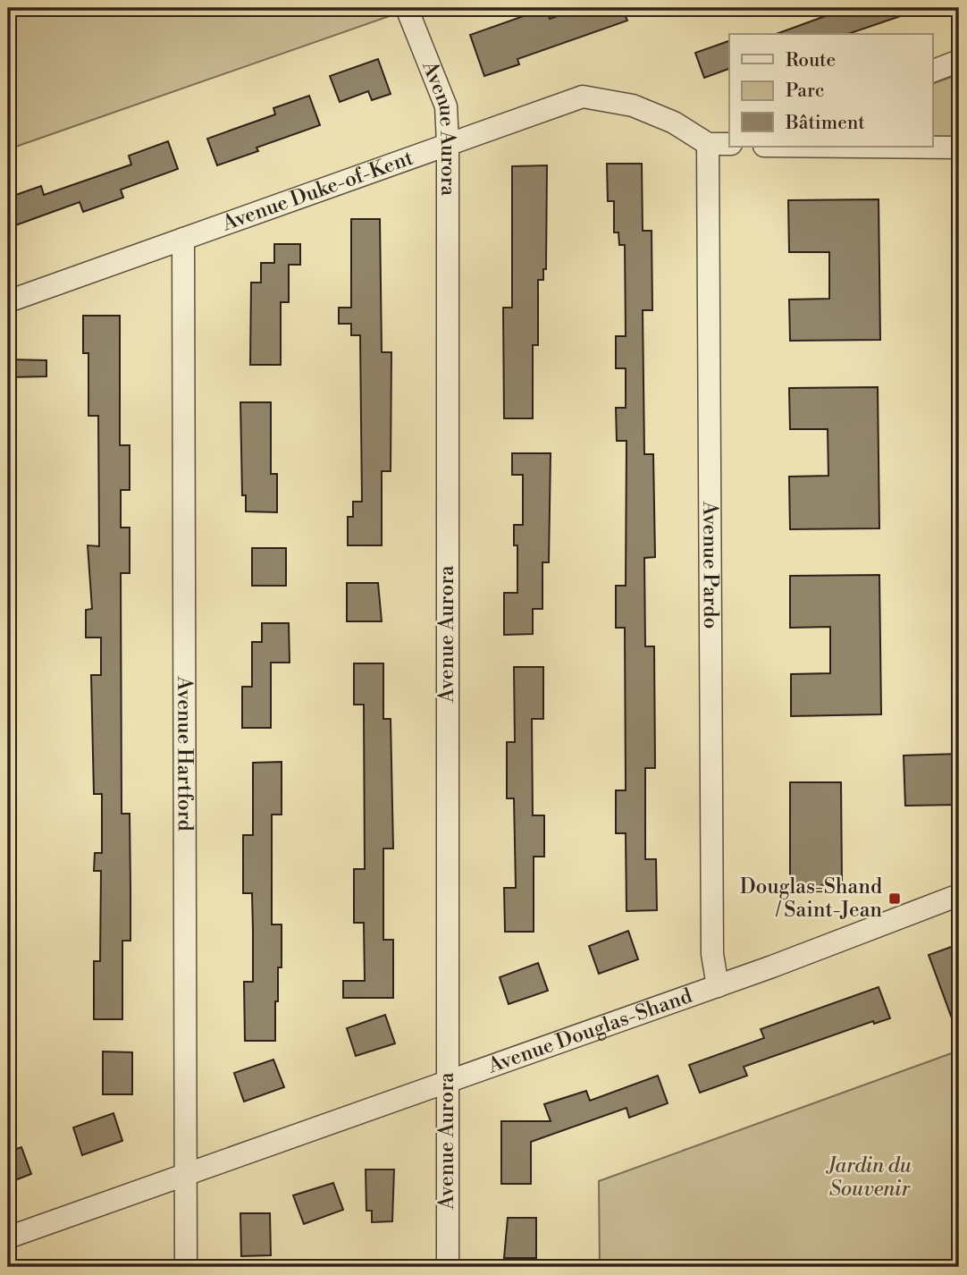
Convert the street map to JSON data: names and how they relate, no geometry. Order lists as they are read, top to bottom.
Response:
{
  "streets": {
    "street": [
      "Avenue Aurora",
      "Avenue Duke-of-Kent",
      "Avenue Pardo",
      "Avenue Hartford",
      "Avenue Douglas-Shand"
    ]
  },
  "crossings": [
    ["Avenue Aurora", "Avenue Duke-of-Kent"],
    ["Avenue Aurora", "Avenue Douglas-Shand"],
    ["Avenue Duke-of-Kent", "Avenue Pardo"],
    ["Avenue Duke-of-Kent", "Avenue Hartford"],
    ["Avenue Pardo", "Avenue Douglas-Shand"],
    ["Avenue Hartford", "Avenue Douglas-Shand"]
  ],
  "parks": ["Jardin du Souvenir"],
  "places": {
    "transit": ["Douglas-Shand / Saint-Jean"]
  },
  "legend": ["Route", "Parc", "Bâtiment"]
}
